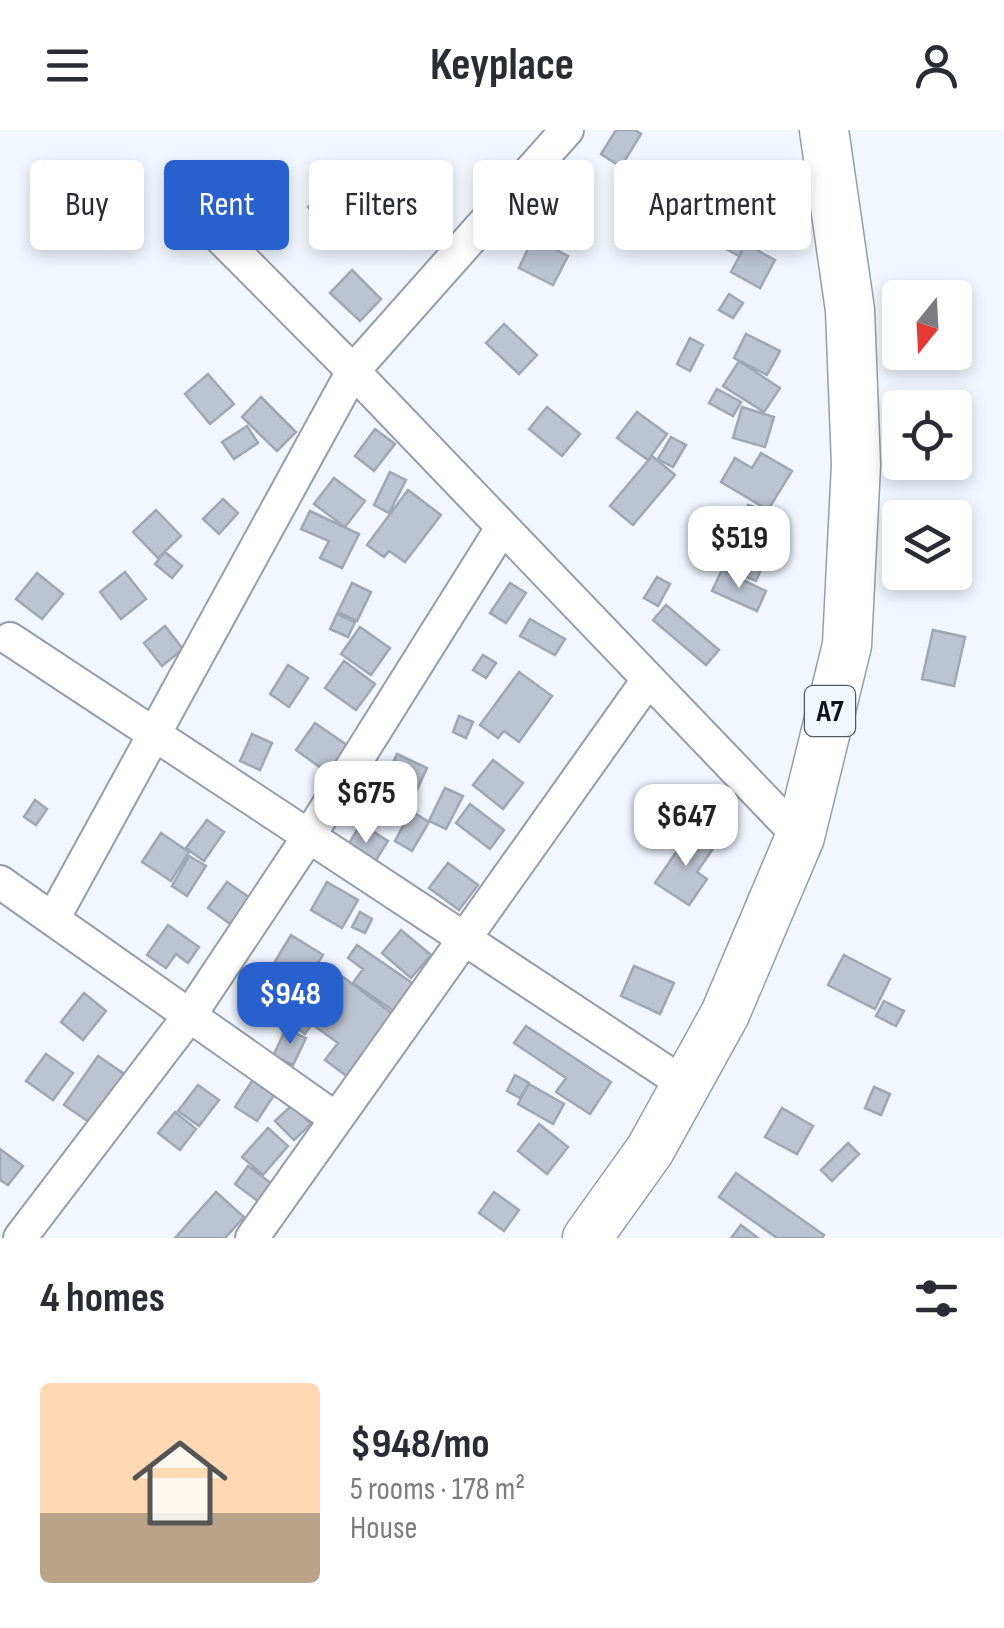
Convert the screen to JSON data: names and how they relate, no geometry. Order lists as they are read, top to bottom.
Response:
{
  "streets": {
    "highway": ["A7"]
  },
  "north": "bottom",
  "page": {
    "header": "Keyplace",
    "chip": [
      "Buy",
      "Rent",
      "Filters",
      "New",
      "Apartment"
    ],
    "price": [
      "$519",
      "$675",
      "$647",
      "$948"
    ],
    "heading": "4 homes",
    "list": [
      {
        "name": "$948/mo",
        "note": "5 rooms · 178 m² · House"
      }
    ]
  }
}
